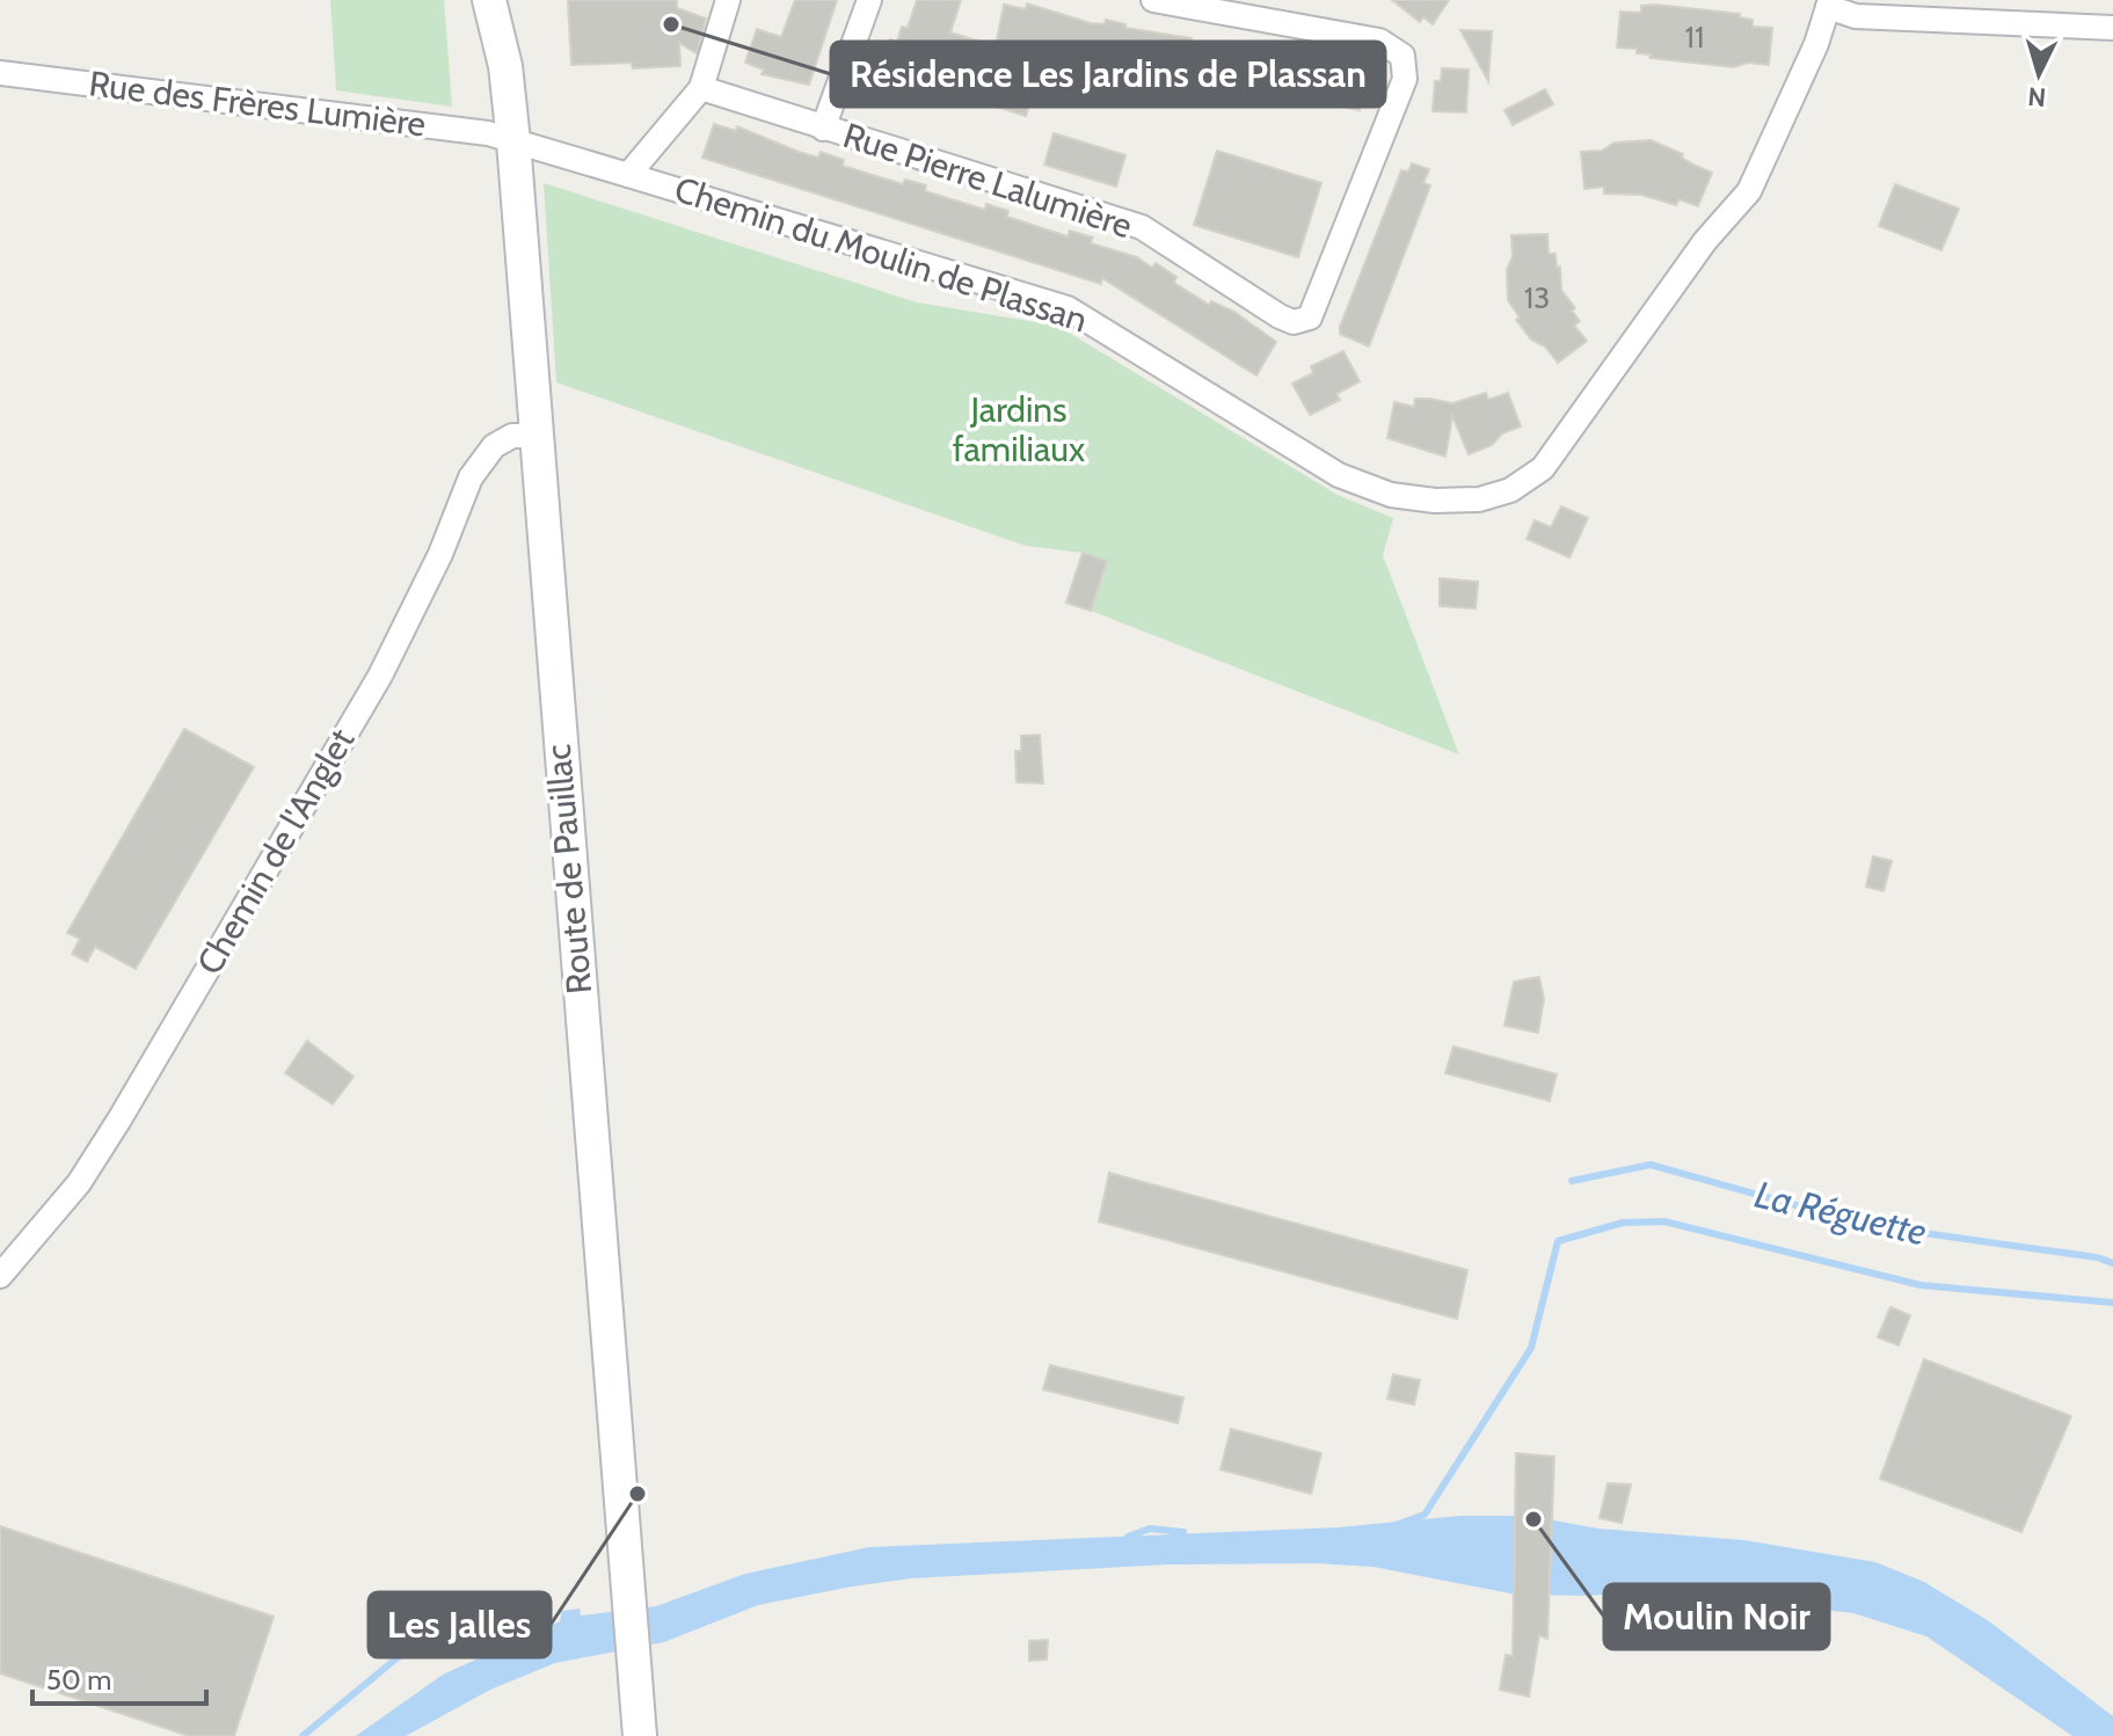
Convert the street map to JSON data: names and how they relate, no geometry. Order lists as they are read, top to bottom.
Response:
{
  "streets": {
    "main road": ["Route de Pauillac"],
    "street": [
      "Rue des Frères Lumière",
      "Rue Pierre Lalumière",
      "Chemin du Moulin de Plassan",
      "Chemin de l'Anglet"
    ]
  },
  "crossings": [
    ["Rue des Frères Lumière", "Chemin du Moulin de Plassan"],
    ["Rue des Frères Lumière", "Route de Pauillac"],
    ["Chemin du Moulin de Plassan", "Route de Pauillac"],
    ["Chemin de l'Anglet", "Route de Pauillac"]
  ],
  "water": ["La Réguette"],
  "parks": ["Jardins familiaux"],
  "places": ["Résidence Les Jardins de Plassan", "Les Jalles", "Moulin Noir"],
  "house_numbers": ["11", "13"],
  "scale_bar": "50 m",
  "north": "bottom"
}
